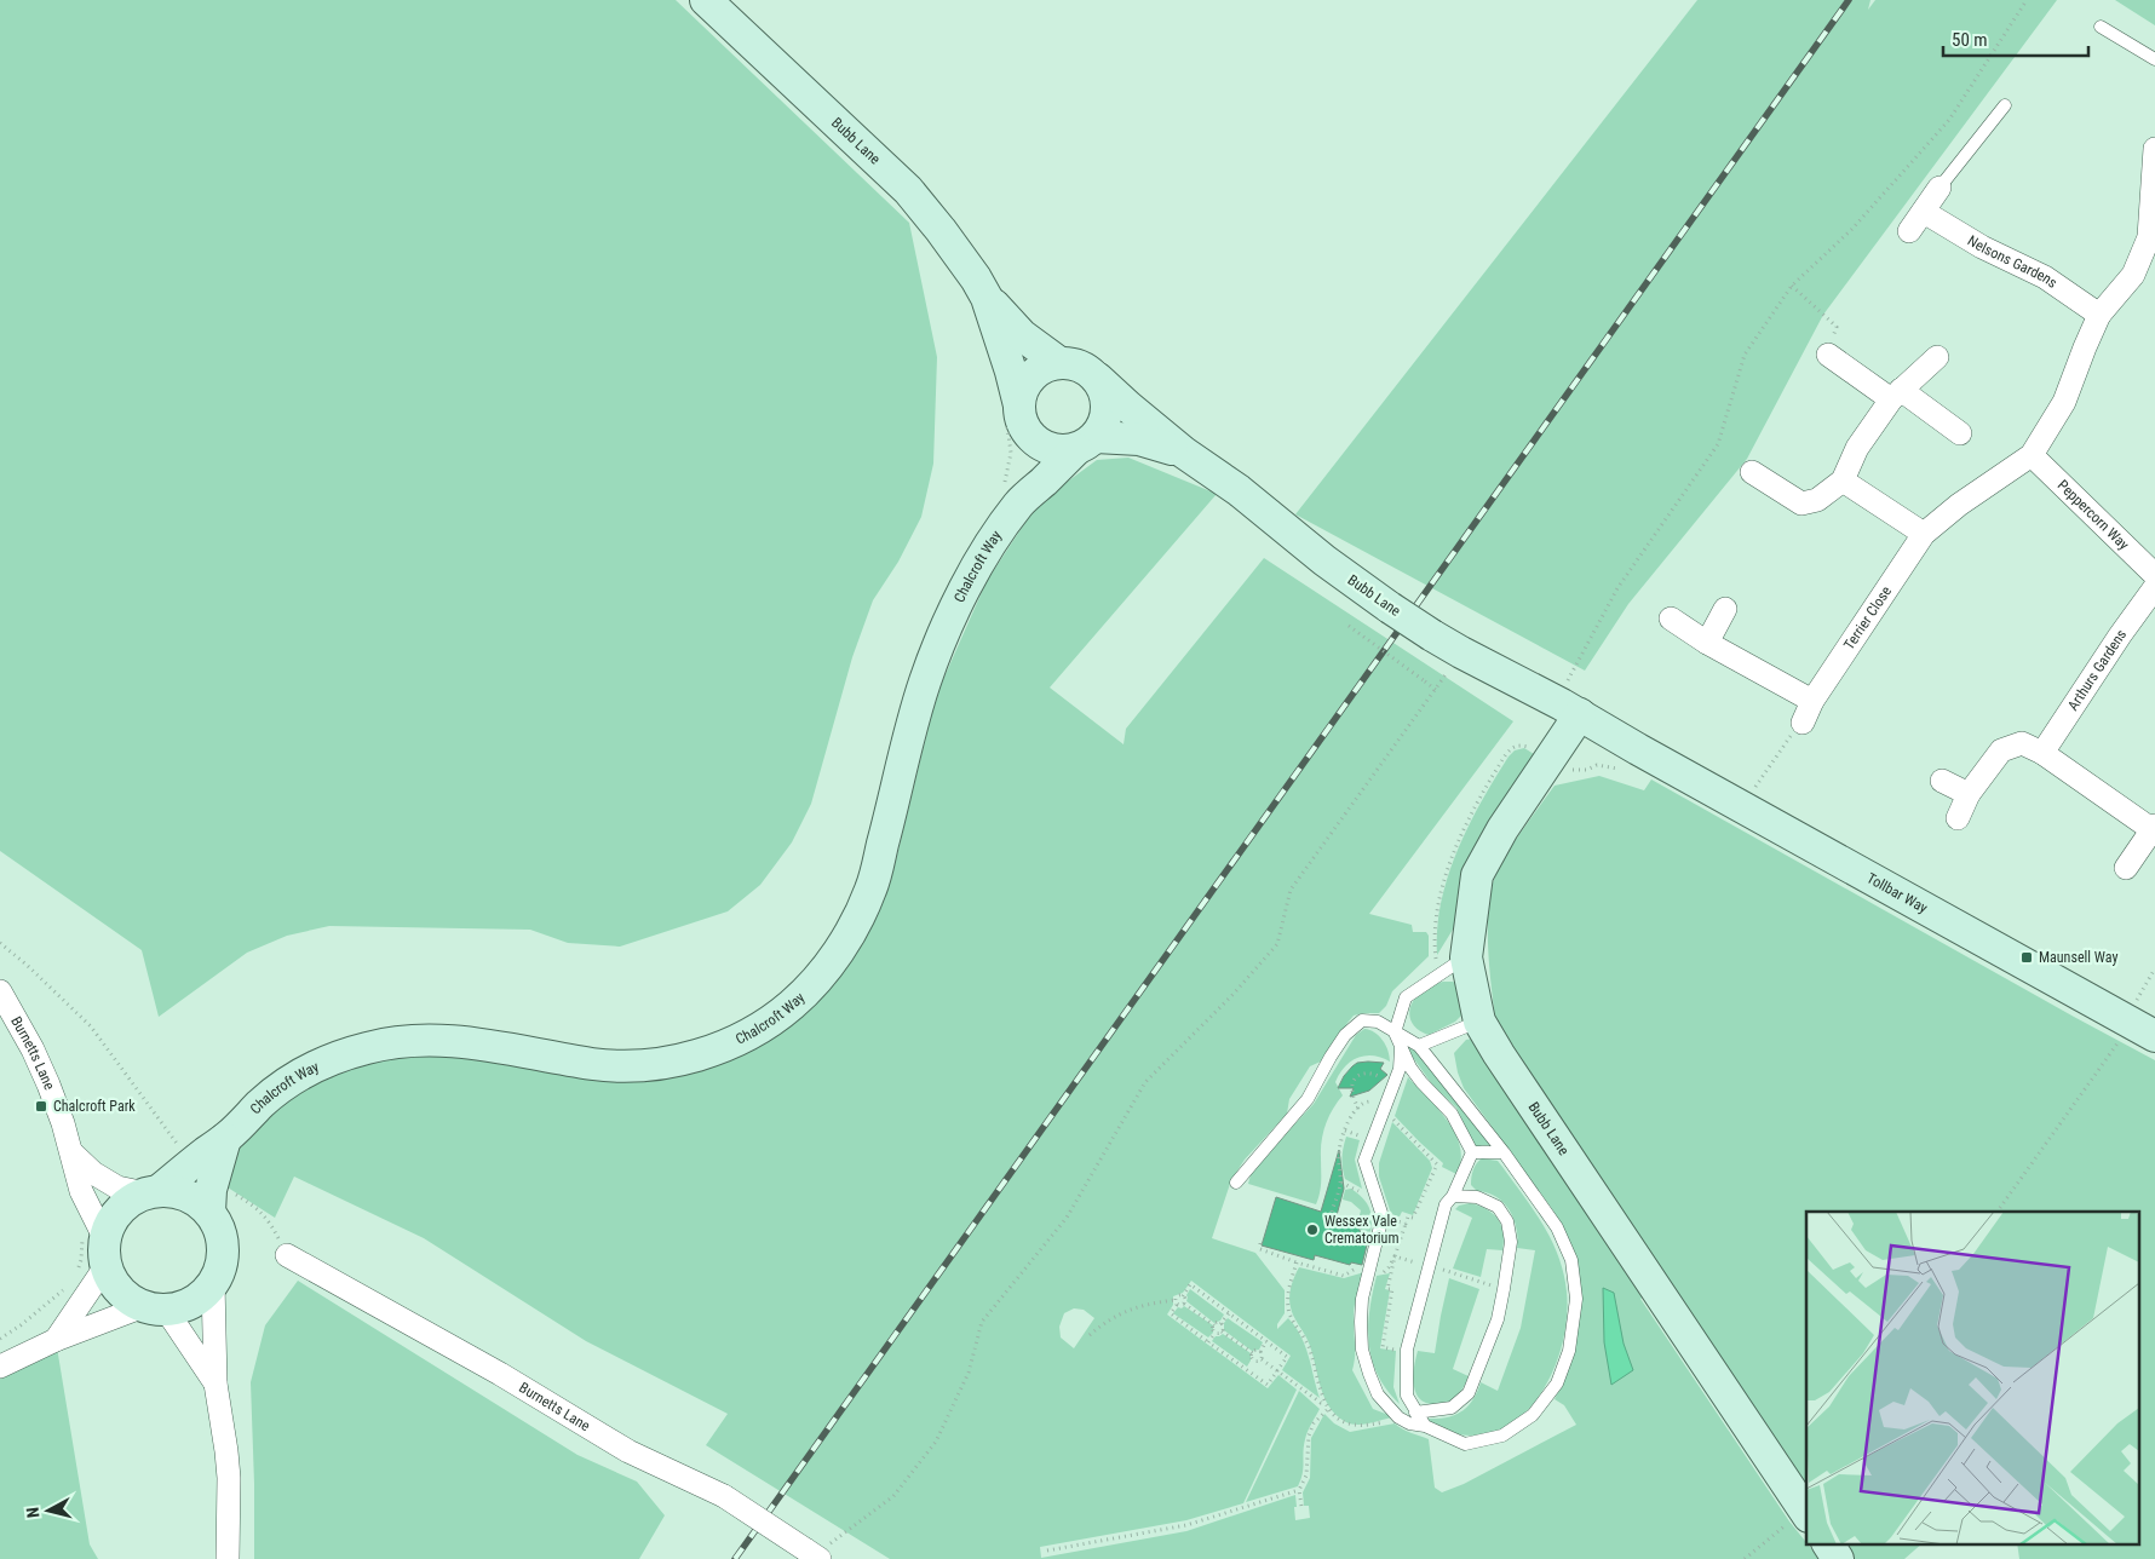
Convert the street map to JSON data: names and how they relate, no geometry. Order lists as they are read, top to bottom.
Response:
{
  "streets": {
    "street": [
      "Bubb Lane",
      "Nelsons Gardens",
      "Peppercorn Way",
      "Chalcroft Way",
      "Terrier Close",
      "Arthurs Gardens",
      "Tollbar Way",
      "Burnetts Lane"
    ]
  },
  "crossings": [
    ["Bubb Lane", "Chalcroft Way"],
    ["Bubb Lane", "Tollbar Way"],
    ["Peppercorn Way", "Terrier Close"],
    ["Chalcroft Way", "Burnetts Lane"]
  ],
  "places": {
    "transit": ["Maunsell Way", "Chalcroft Park"],
    "other": ["Wessex Vale Crematorium"]
  },
  "scale_bar": "50 m",
  "north": "left"
}
